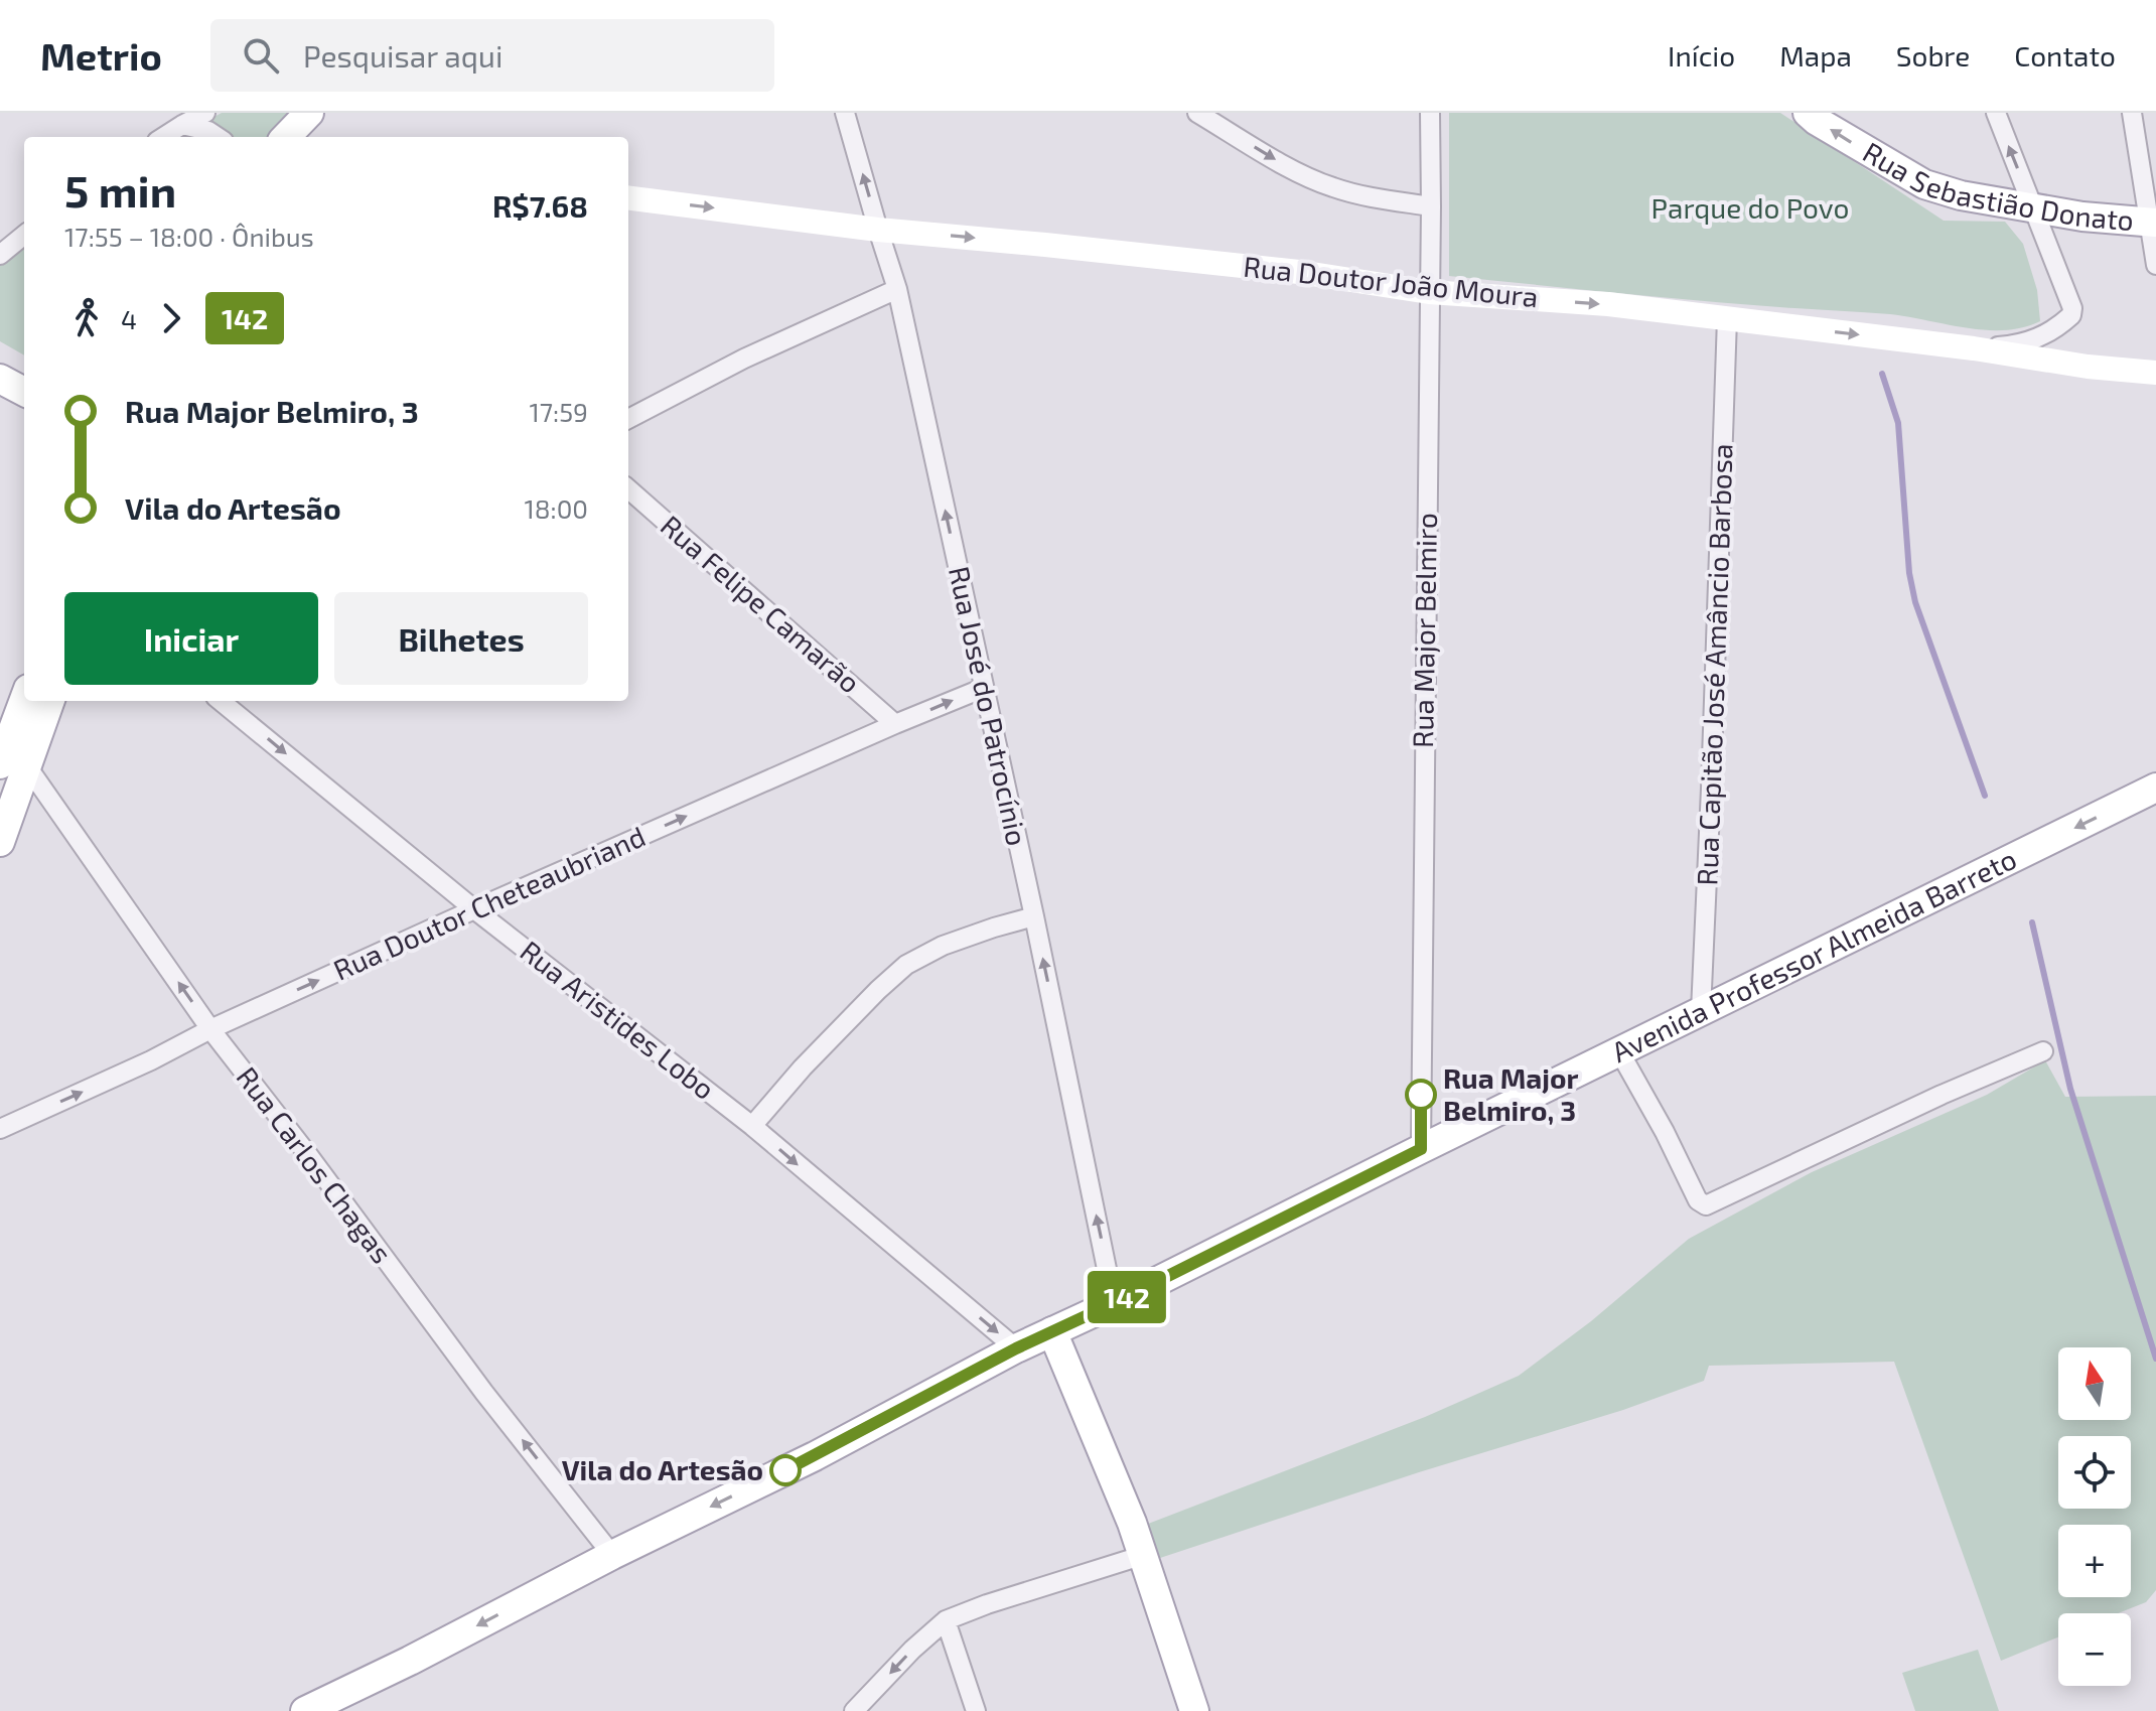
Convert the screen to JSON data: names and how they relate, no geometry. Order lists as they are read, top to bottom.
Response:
{
  "streets": {
    "main road": ["Rua Sebastião Donato", "Rua Doutor João Moura", "Avenida Professor Almeida Barreto"],
    "street": [
      "Rua Felipe Camarão",
      "Rua Major Belmiro",
      "Rua Capitão José Amâncio Barbosa",
      "Rua José do Patrocínio",
      "Rua Doutor Cheteaubriand",
      "Rua Aristides Lobo",
      "Rua Carlos Chagas"
    ]
  },
  "crossings": [
    ["Rua Doutor João Moura", "Rua Major Belmiro"],
    ["Rua Doutor João Moura", "Rua Capitão José Amâncio Barbosa"],
    ["Rua Doutor João Moura", "Rua José do Patrocínio"],
    ["Rua Felipe Camarão", "Rua Doutor Cheteaubriand"],
    ["Rua Major Belmiro", "Avenida Professor Almeida Barreto"],
    ["Rua Capitão José Amâncio Barbosa", "Avenida Professor Almeida Barreto"],
    ["Rua José do Patrocínio", "Rua Doutor Cheteaubriand"],
    ["Rua José do Patrocínio", "Avenida Professor Almeida Barreto"],
    ["Rua Doutor Cheteaubriand", "Rua Aristides Lobo"],
    ["Rua Doutor Cheteaubriand", "Rua Carlos Chagas"],
    ["Avenida Professor Almeida Barreto", "Rua Aristides Lobo"],
    ["Avenida Professor Almeida Barreto", "Rua Carlos Chagas"]
  ],
  "one_way": [
    "Rua Sebastião Donato",
    "Rua Doutor João Moura",
    "Rua José do Patrocínio",
    "Rua Doutor Cheteaubriand",
    "Avenida Professor Almeida Barreto",
    "Rua Aristides Lobo",
    "Rua Carlos Chagas"
  ],
  "parks": ["Parque do Povo"],
  "places": ["Rua Major Belmiro, 3", "Vila do Artesão"],
  "lines": ["bus line 142"],
  "north": "top",
  "page": {
    "header": "Metrio",
    "search": "Pesquisar aqui",
    "nav": [
      "Início",
      "Mapa",
      "Sobre",
      "Contato"
    ],
    "on_map": "142",
    "heading": ["5 min", "17:55 – 18:00 · Ônibus", "R$7.68"],
    "legs": ["4", "142"],
    "list": [
      {
        "name": "Rua Major Belmiro, 3",
        "value": "17:59"
      },
      {
        "name": "Vila do Artesão",
        "value": "18:00"
      }
    ],
    "buttons": ["Iniciar", "Bilhetes"],
    "map_buttons": ["+", "−"]
  }
}
